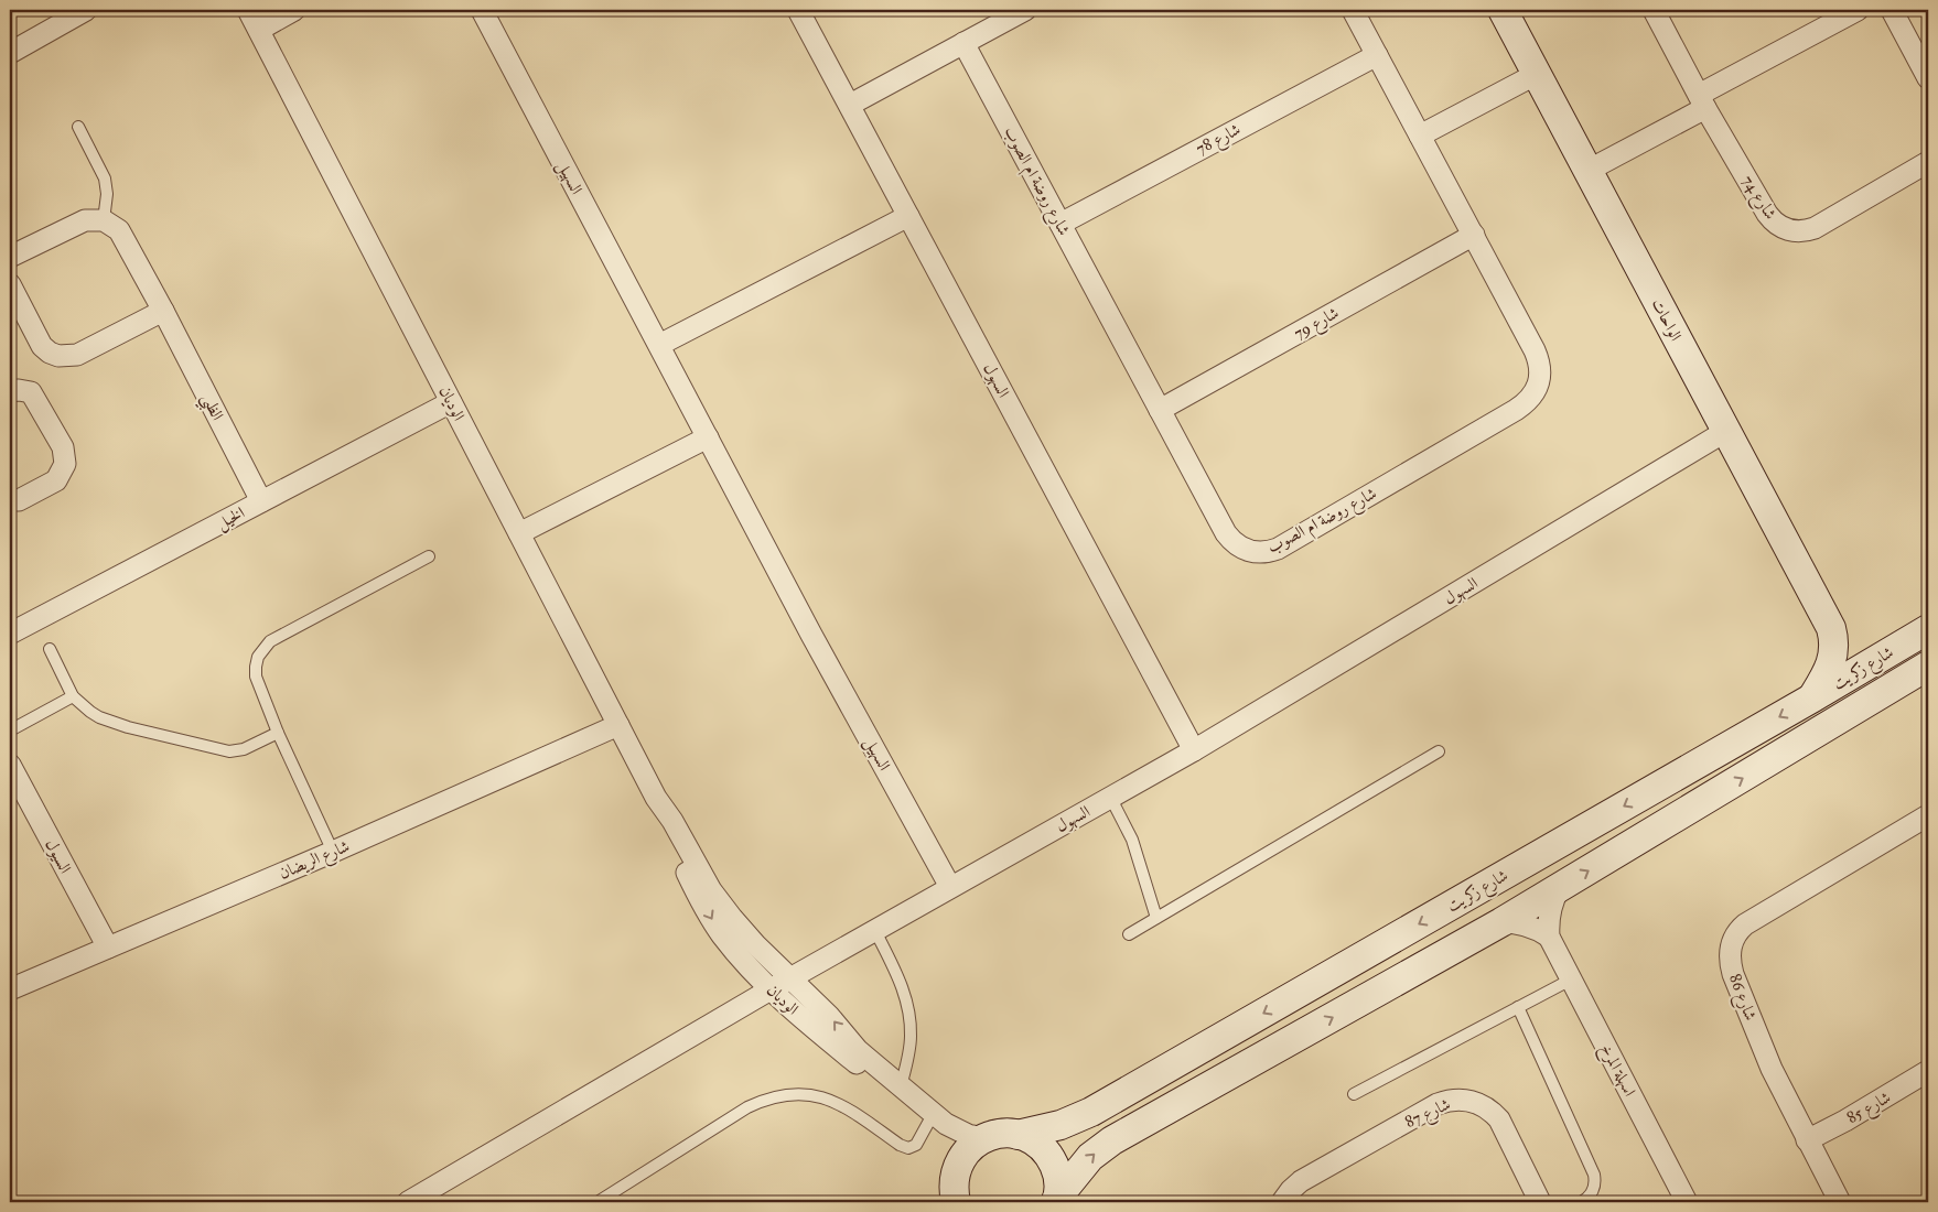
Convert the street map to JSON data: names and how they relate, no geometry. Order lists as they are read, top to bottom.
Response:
{
  "streets": {
    "street": [
      "شارع 78",
      "السهيل",
      "شارع روضة ام الصوب",
      "شارع 74",
      "الواحات",
      "شارع 79",
      "السهول",
      "الوديان",
      "الظبي",
      "الخيل",
      "شارع زكريت",
      "السيول",
      "شارع الريضان",
      "شارع 86",
      "اسهلة المرخ",
      "شارع 85",
      "شارع 87"
    ]
  },
  "crossings": [
    ["شارع 78", "شارع روضة ام الصوب"],
    ["السهيل", "السهول"],
    ["شارع روضة ام الصوب", "شارع 79"],
    ["الواحات", "السهول"],
    ["الواحات", "شارع زكريت"],
    ["الوديان", "الخيل"],
    ["الوديان", "شارع زكريت"],
    ["الوديان", "شارع الريضان"],
    ["الظبي", "الخيل"],
    ["شارع زكريت", "اسهلة المرخ"],
    ["السيول", "شارع الريضان"],
    ["شارع 86", "شارع 85"]
  ]
}
